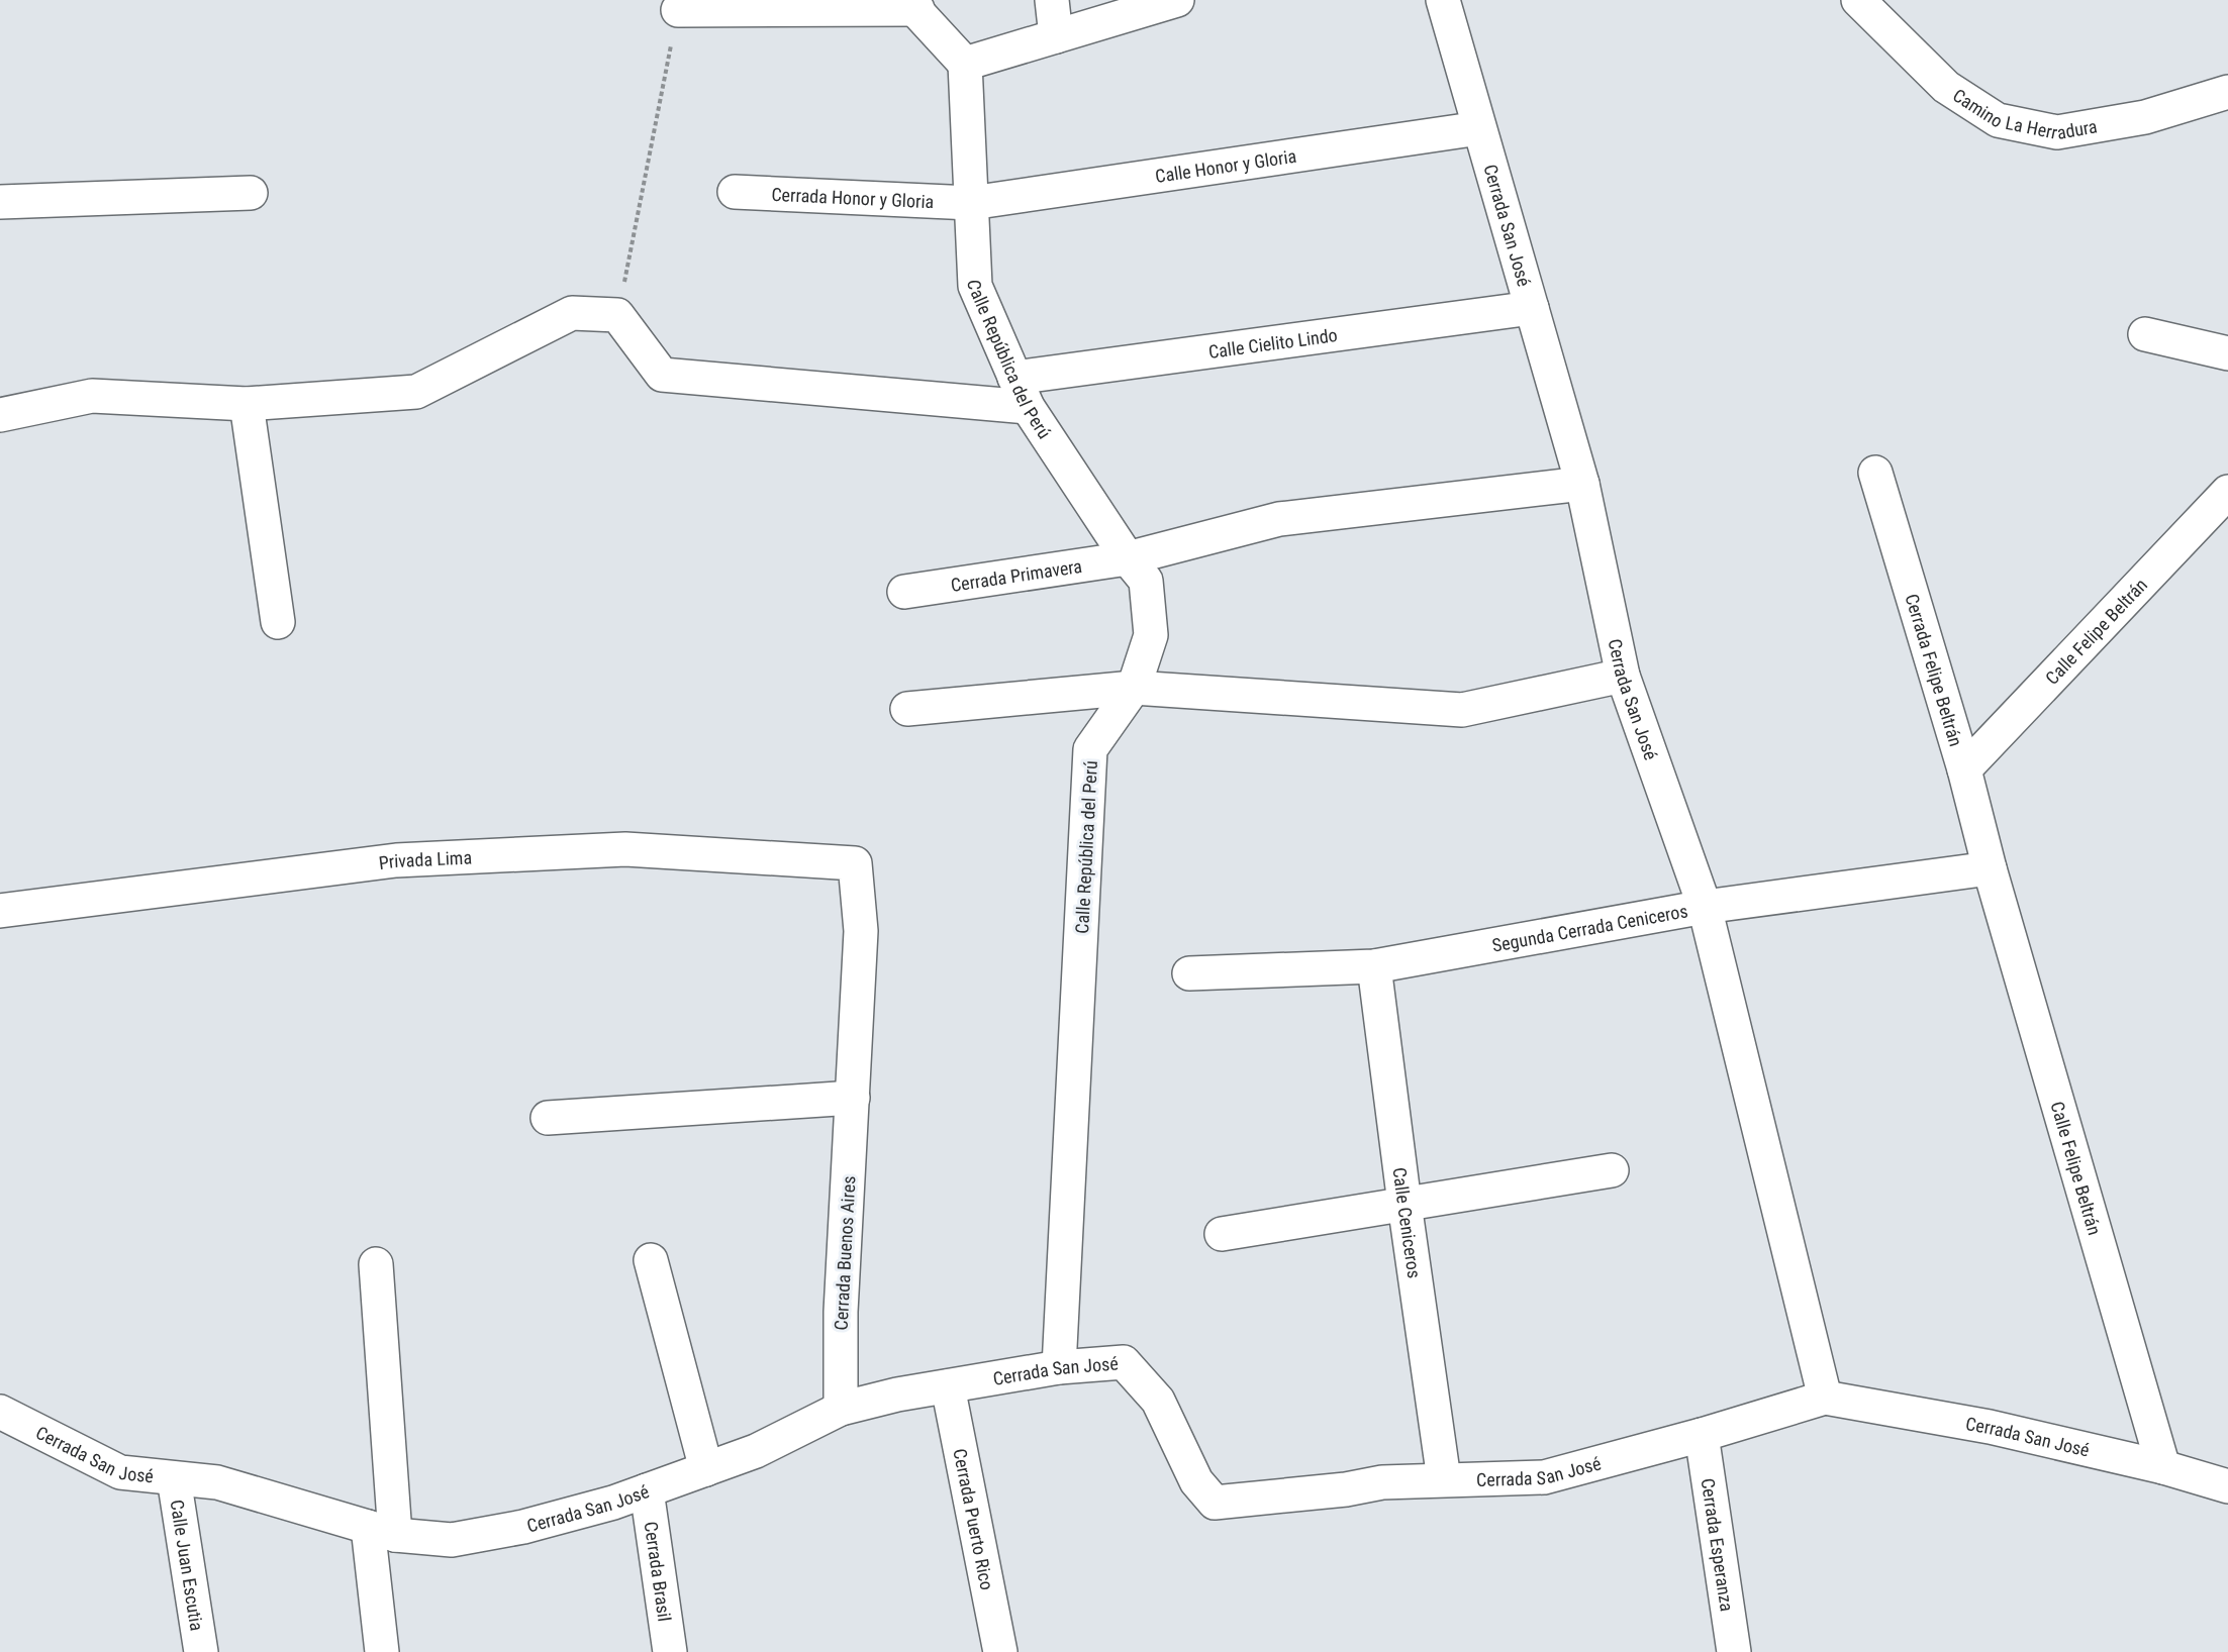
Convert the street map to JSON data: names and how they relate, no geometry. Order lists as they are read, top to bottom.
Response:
{
  "streets": {
    "street": [
      "Camino La Herradura",
      "Calle Honor y Gloria",
      "Cerrada Honor y Gloria",
      "Cerrada San José",
      "Calle Cielito Lindo",
      "Calle República del Perú",
      "Cerrada Primavera",
      "Calle Felipe Beltrán",
      "Cerrada Felipe Beltrán",
      "Privada Lima",
      "Segunda Cerrada Ceniceros",
      "Calle Ceniceros",
      "Cerrada Buenos Aires",
      "Cerrada Puerto Rico",
      "Cerrada Esperanza",
      "Calle Juan Escutia",
      "Cerrada Brasil"
    ]
  },
  "crossings": [
    ["Calle Honor y Gloria", "Cerrada Honor y Gloria"],
    ["Calle Honor y Gloria", "Cerrada San José"],
    ["Calle Honor y Gloria", "Calle República del Perú"],
    ["Cerrada Honor y Gloria", "Calle República del Perú"],
    ["Cerrada San José", "Calle Cielito Lindo"],
    ["Cerrada San José", "Calle República del Perú"],
    ["Cerrada San José", "Cerrada Primavera"],
    ["Cerrada San José", "Calle Felipe Beltrán"],
    ["Cerrada San José", "Segunda Cerrada Ceniceros"],
    ["Cerrada San José", "Calle Ceniceros"],
    ["Cerrada San José", "Cerrada Buenos Aires"],
    ["Cerrada San José", "Cerrada Puerto Rico"],
    ["Cerrada San José", "Cerrada Esperanza"],
    ["Cerrada San José", "Calle Juan Escutia"],
    ["Cerrada San José", "Cerrada Brasil"],
    ["Calle Cielito Lindo", "Calle República del Perú"],
    ["Calle República del Perú", "Cerrada Primavera"],
    ["Calle Felipe Beltrán", "Cerrada Felipe Beltrán"],
    ["Calle Felipe Beltrán", "Segunda Cerrada Ceniceros"],
    ["Cerrada Felipe Beltrán", "Segunda Cerrada Ceniceros"],
    ["Privada Lima", "Cerrada Buenos Aires"],
    ["Segunda Cerrada Ceniceros", "Calle Ceniceros"]
  ]
}
